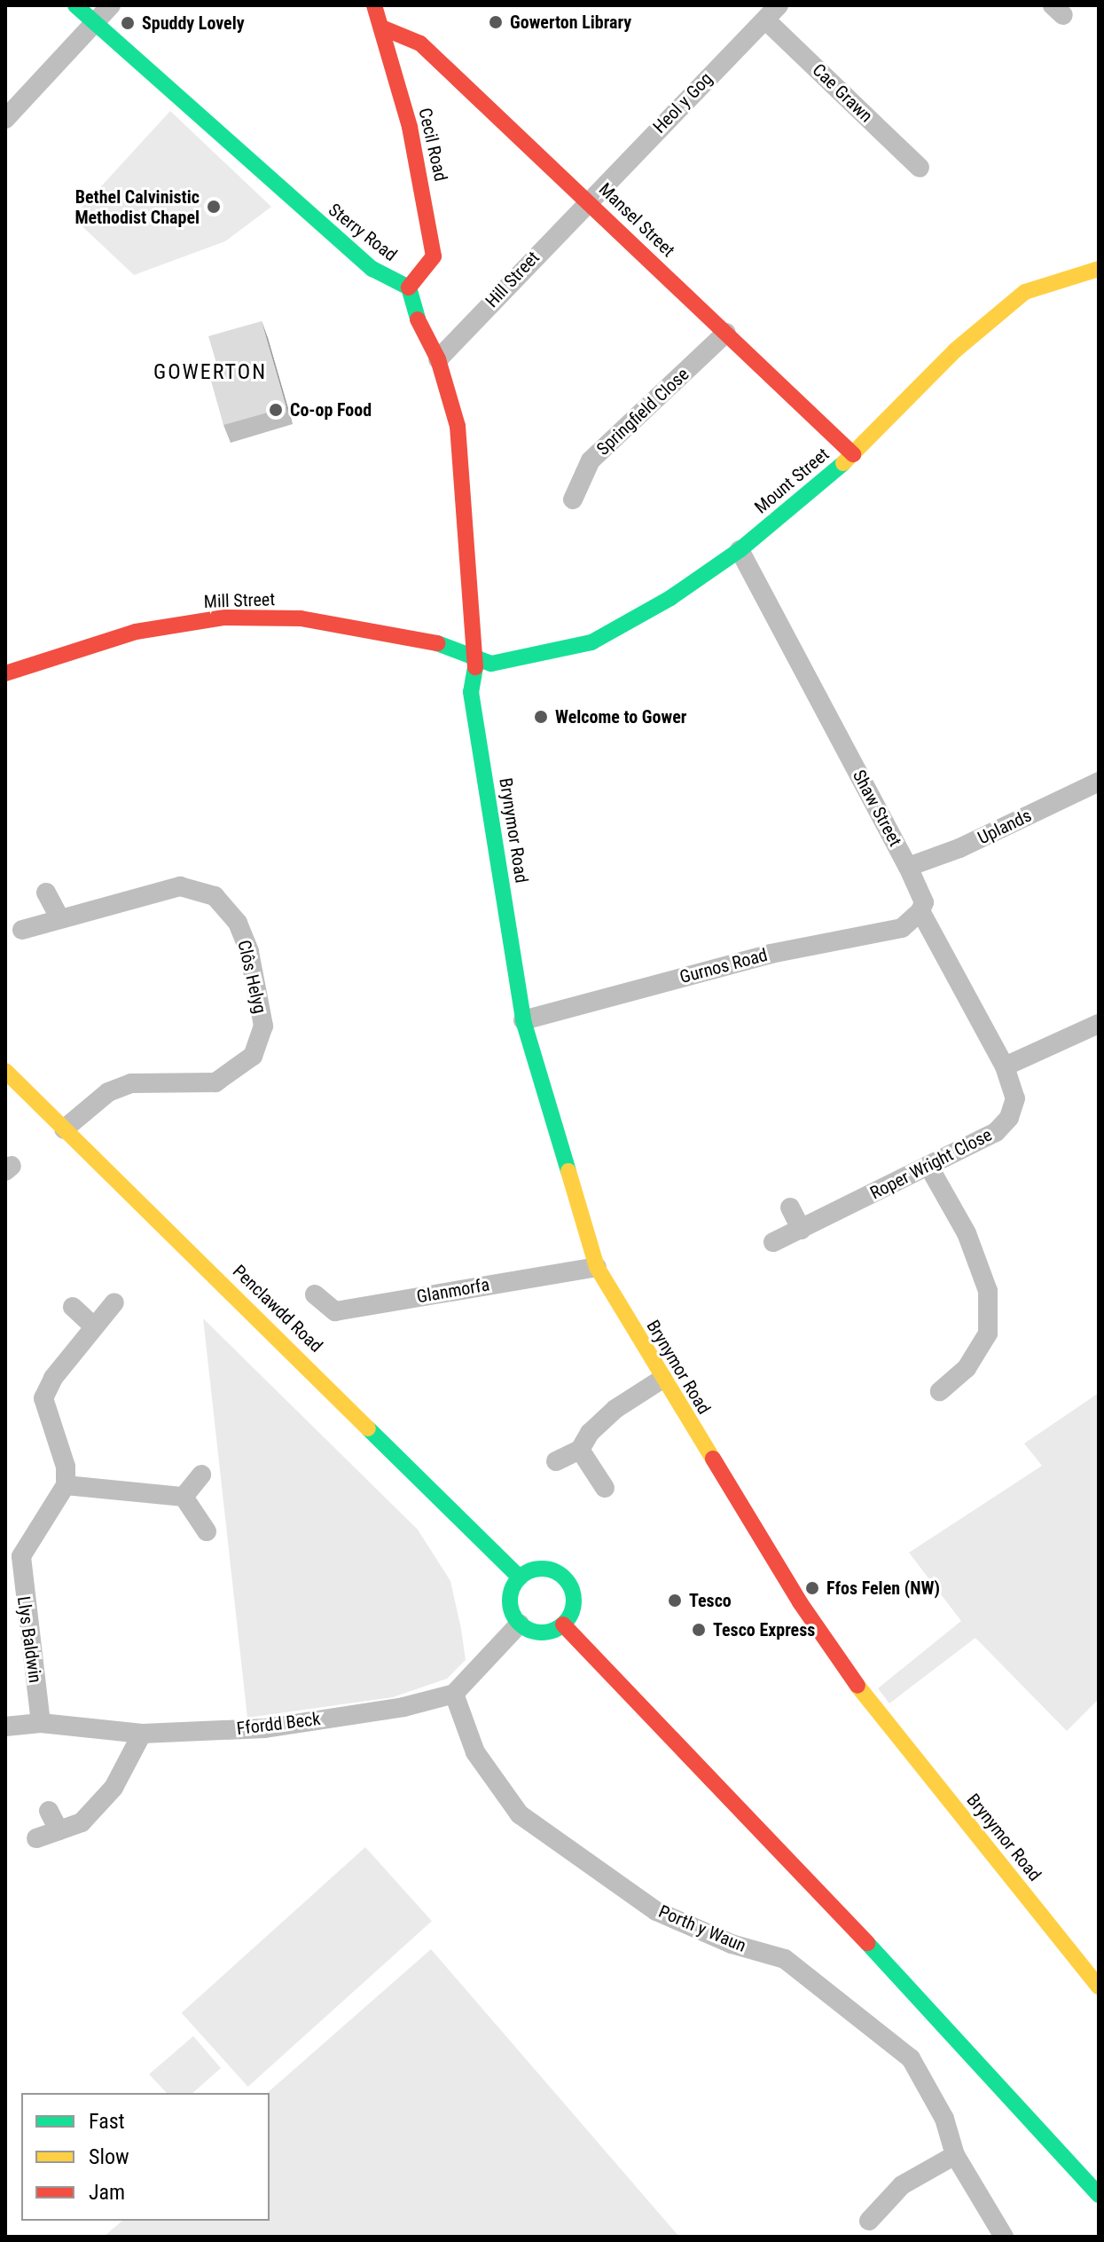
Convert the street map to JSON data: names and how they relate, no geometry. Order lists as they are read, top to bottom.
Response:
{
  "streets": {
    "street": [
      "Cae Grawn",
      "Heol y Gog",
      "Cecil Road",
      "Mansel Street",
      "Sterry Road",
      "Hill Street",
      "Springfield Close",
      "Mount Street",
      "Mill Street",
      "Shaw Street",
      "Uplands",
      "Brynymor Road",
      "Gurnos Road",
      "Clôs Helyg",
      "Roper Wright Close",
      "Glanmorfa",
      "Penclawdd Road",
      "Llys Baldwin",
      "Ffordd Beck",
      "Porth y Waun"
    ]
  },
  "crossings": [
    ["Cae Grawn", "Heol y Gog"],
    ["Heol y Gog", "Mansel Street"],
    ["Heol y Gog", "Hill Street"],
    ["Cecil Road", "Mansel Street"],
    ["Cecil Road", "Sterry Road"],
    ["Mansel Street", "Hill Street"],
    ["Mansel Street", "Springfield Close"],
    ["Mansel Street", "Mount Street"],
    ["Mount Street", "Mill Street"],
    ["Mount Street", "Shaw Street"],
    ["Mount Street", "Brynymor Road"],
    ["Mill Street", "Brynymor Road"],
    ["Shaw Street", "Uplands"],
    ["Shaw Street", "Gurnos Road"],
    ["Shaw Street", "Roper Wright Close"],
    ["Brynymor Road", "Gurnos Road"],
    ["Brynymor Road", "Glanmorfa"],
    ["Clôs Helyg", "Penclawdd Road"],
    ["Llys Baldwin", "Ffordd Beck"],
    ["Ffordd Beck", "Porth y Waun"]
  ],
  "districts": ["GOWERTON"],
  "places": [
    "Gowerton Library",
    "Spuddy Lovely",
    "Bethel Calvinistic Methodist Chapel",
    "Co-op Food",
    "Welcome to Gower",
    "Ffos Felen (NW)",
    "Tesco",
    "Tesco Express"
  ],
  "legend": ["Fast", "Slow", "Jam"]
}
